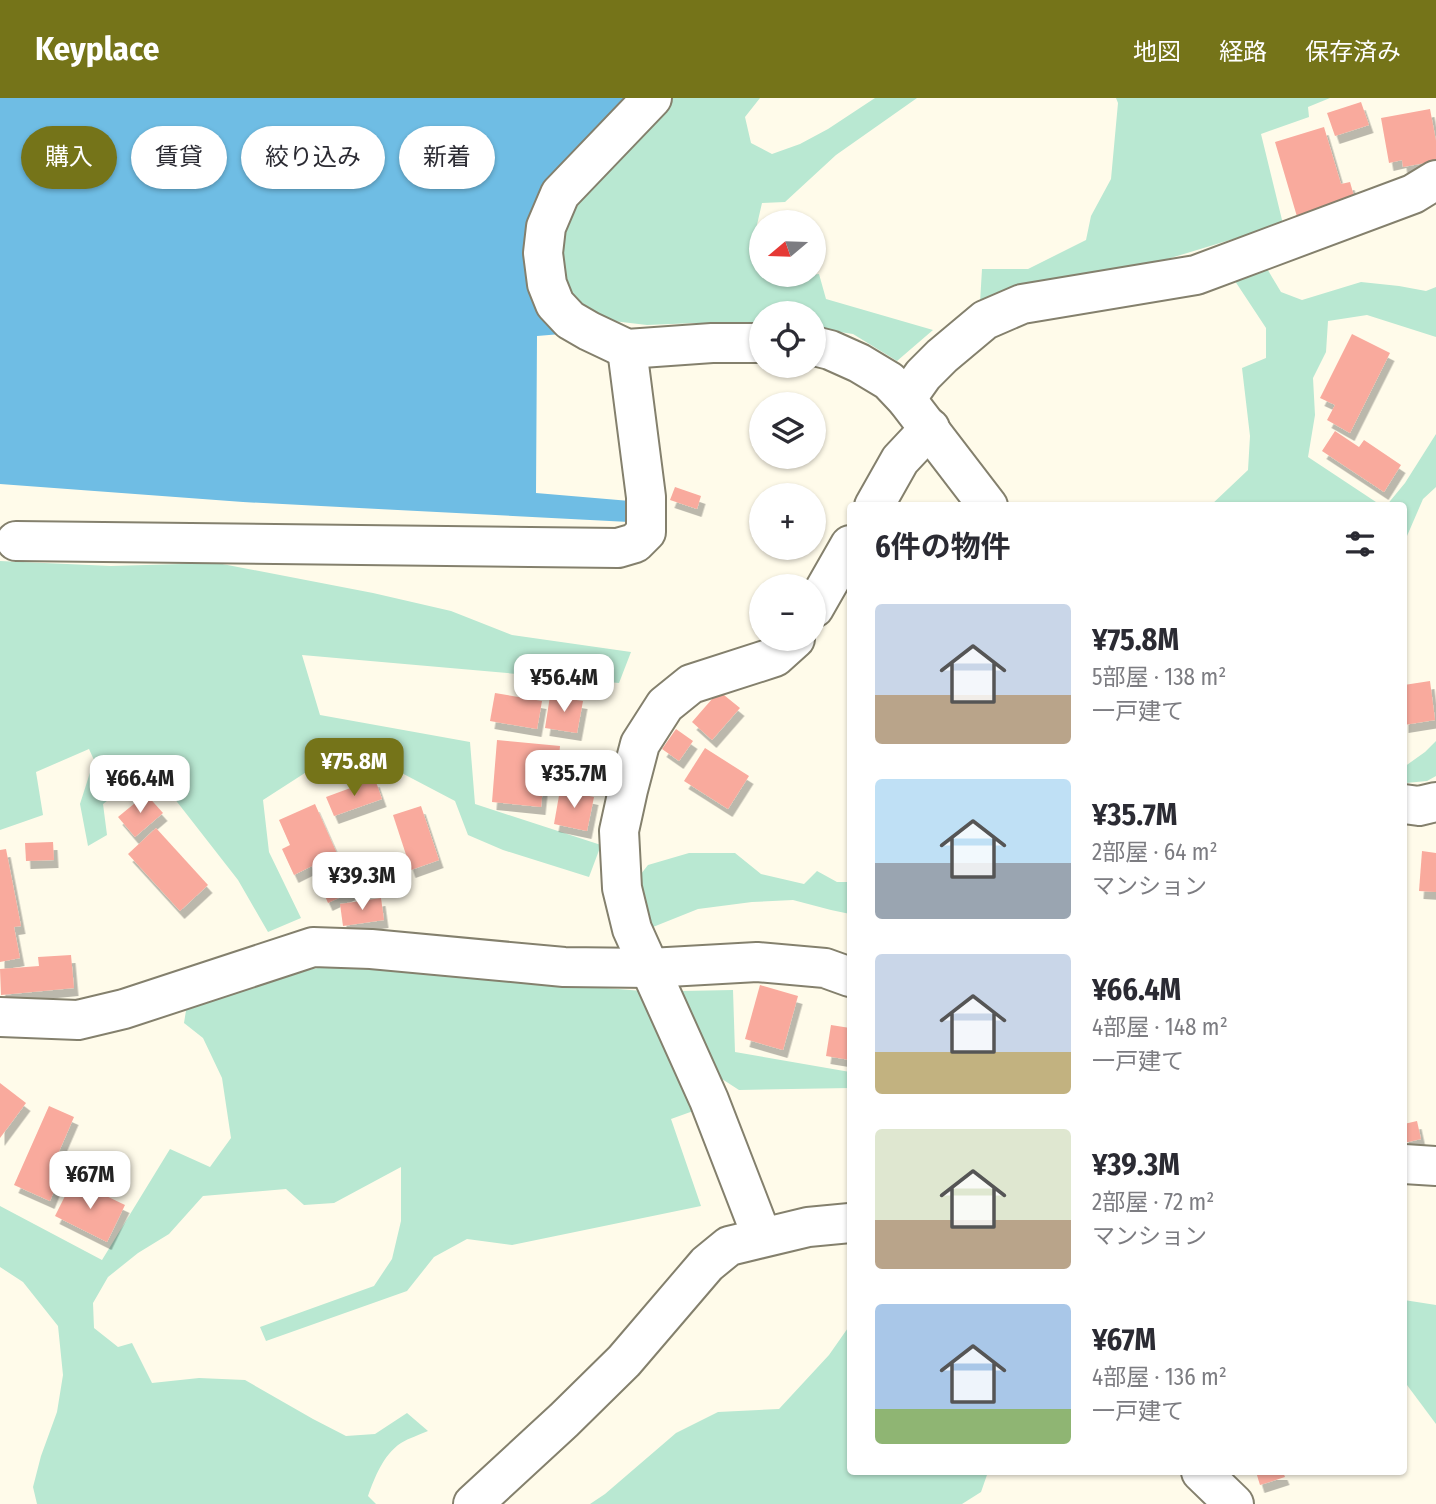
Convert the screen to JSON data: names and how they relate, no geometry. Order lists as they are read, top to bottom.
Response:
{
  "north": "left",
  "page": {
    "header": "Keyplace",
    "nav": ["地図", "経路", "保存済み"],
    "chip": [
      "購入",
      "賃貸",
      "絞り込み",
      "新着"
    ],
    "map_buttons": ["+", "−"],
    "heading": "6件の物件",
    "list": [
      {
        "name": "¥75.8M",
        "note": "5部屋 · 138 m² · 一戸建て"
      },
      {
        "name": "¥35.7M",
        "note": "2部屋 · 64 m² · マンション"
      },
      {
        "name": "¥66.4M",
        "note": "4部屋 · 148 m² · 一戸建て"
      },
      {
        "name": "¥39.3M",
        "note": "2部屋 · 72 m² · マンション"
      },
      {
        "name": "¥67M",
        "note": "4部屋 · 136 m² · 一戸建て"
      }
    ],
    "price": [
      "¥56.4M",
      "¥75.8M",
      "¥35.7M",
      "¥66.4M",
      "¥39.3M",
      "¥67M"
    ]
  }
}
